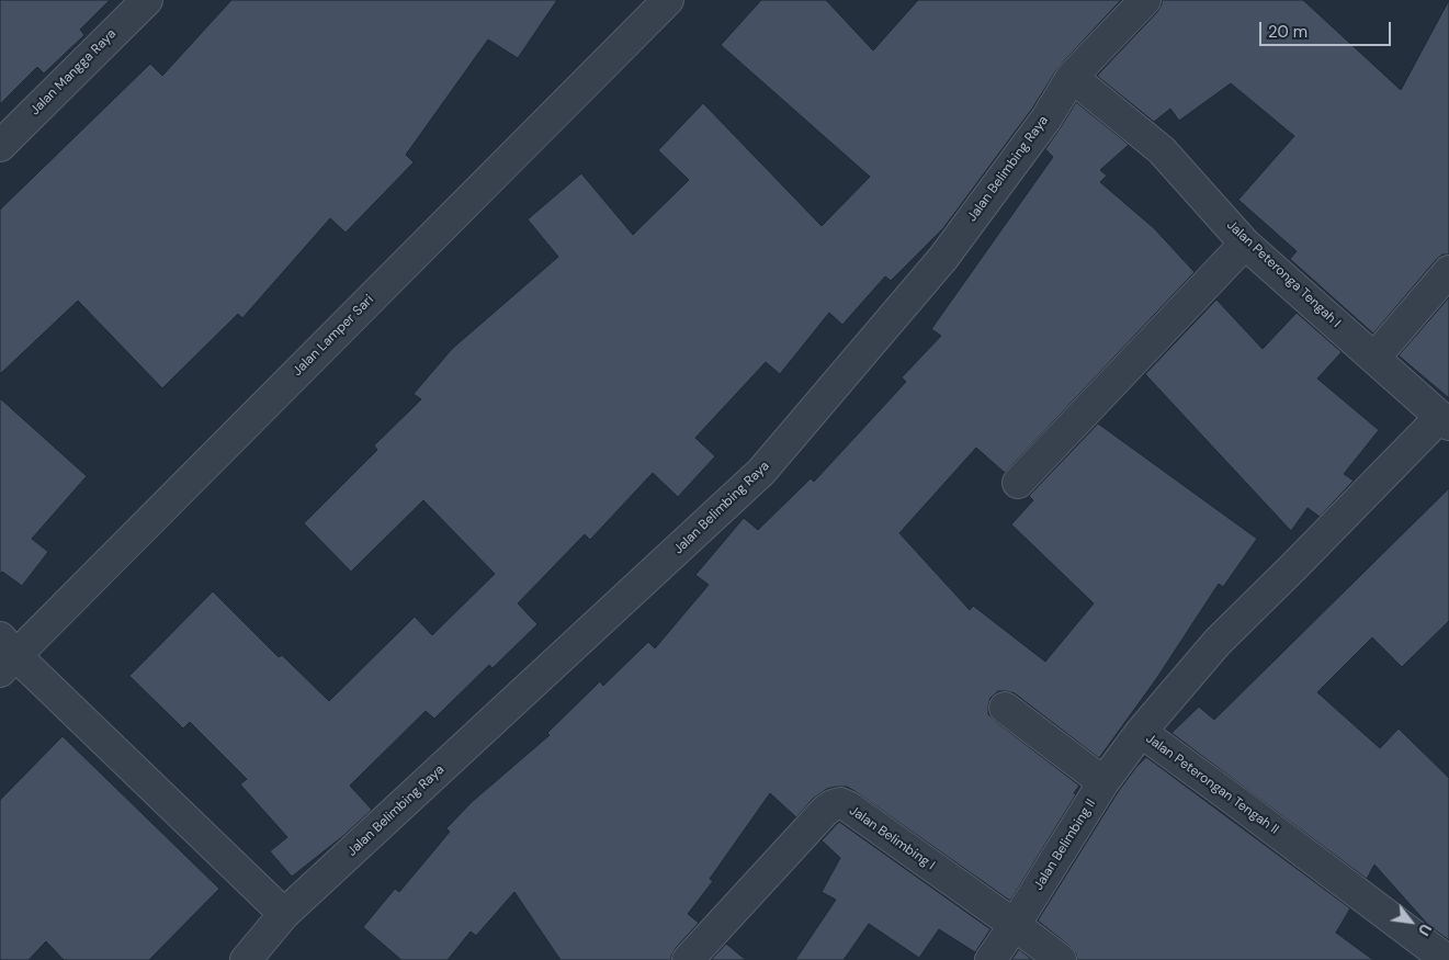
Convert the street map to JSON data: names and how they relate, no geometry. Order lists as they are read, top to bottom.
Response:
{
  "streets": {
    "street": [
      "Jalan Mangga Raya",
      "Jalan Belimbing Raya",
      "Jalan Peteronga Tengah I",
      "Jalan Lamper Sari",
      "Jalan Peterongan Tengah II",
      "Jalan Belimbing I",
      "Jalan Belimbing II"
    ]
  },
  "crossings": [
    ["Jalan Belimbing Raya", "Jalan Peteronga Tengah I"],
    ["Jalan Peteronga Tengah I", "Jalan Peterongan Tengah II"],
    ["Jalan Peterongan Tengah II", "Jalan Belimbing II"],
    ["Jalan Belimbing I", "Jalan Belimbing II"]
  ],
  "scale_bar": "20 m",
  "north": "bottom right"
}
